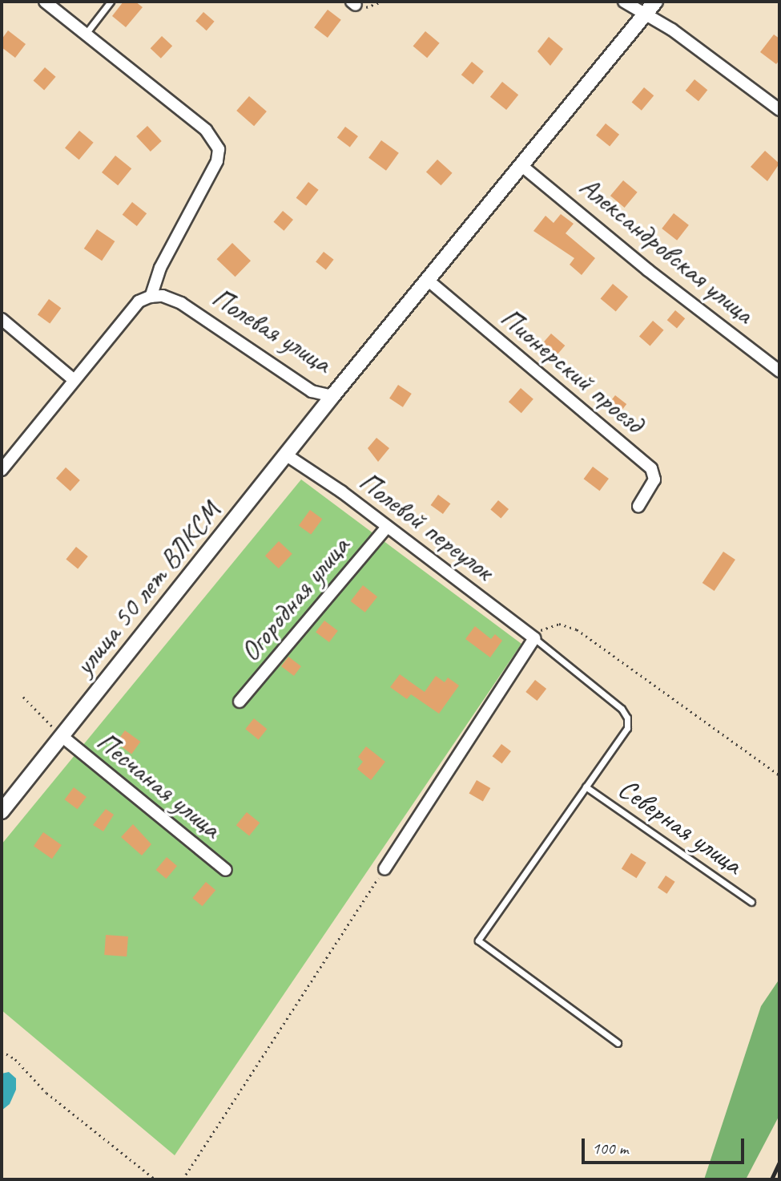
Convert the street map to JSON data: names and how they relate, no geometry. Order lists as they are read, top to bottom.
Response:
{
  "streets": {
    "street": [
      "Александровская улица",
      "Полевая улица",
      "Пионерский проезд",
      "Полевой переулок",
      "улица 50 лет ВЛКСМ",
      "Огородная улица",
      "Песчаная улица"
    ],
    "lane": ["Северная улица"]
  },
  "crossings": [
    ["Александровская улица", "Полевая улица"],
    ["Полевая улица", "Пионерский проезд"],
    ["Полевая улица", "улица 50 лет ВЛКСМ"],
    ["Полевой переулок", "улица 50 лет ВЛКСМ"],
    ["Полевой переулок", "Огородная улица"],
    ["Полевой переулок", "Северная улица"],
    ["улица 50 лет ВЛКСМ", "Песчаная улица"]
  ],
  "scale_bar": "100 m"
}
